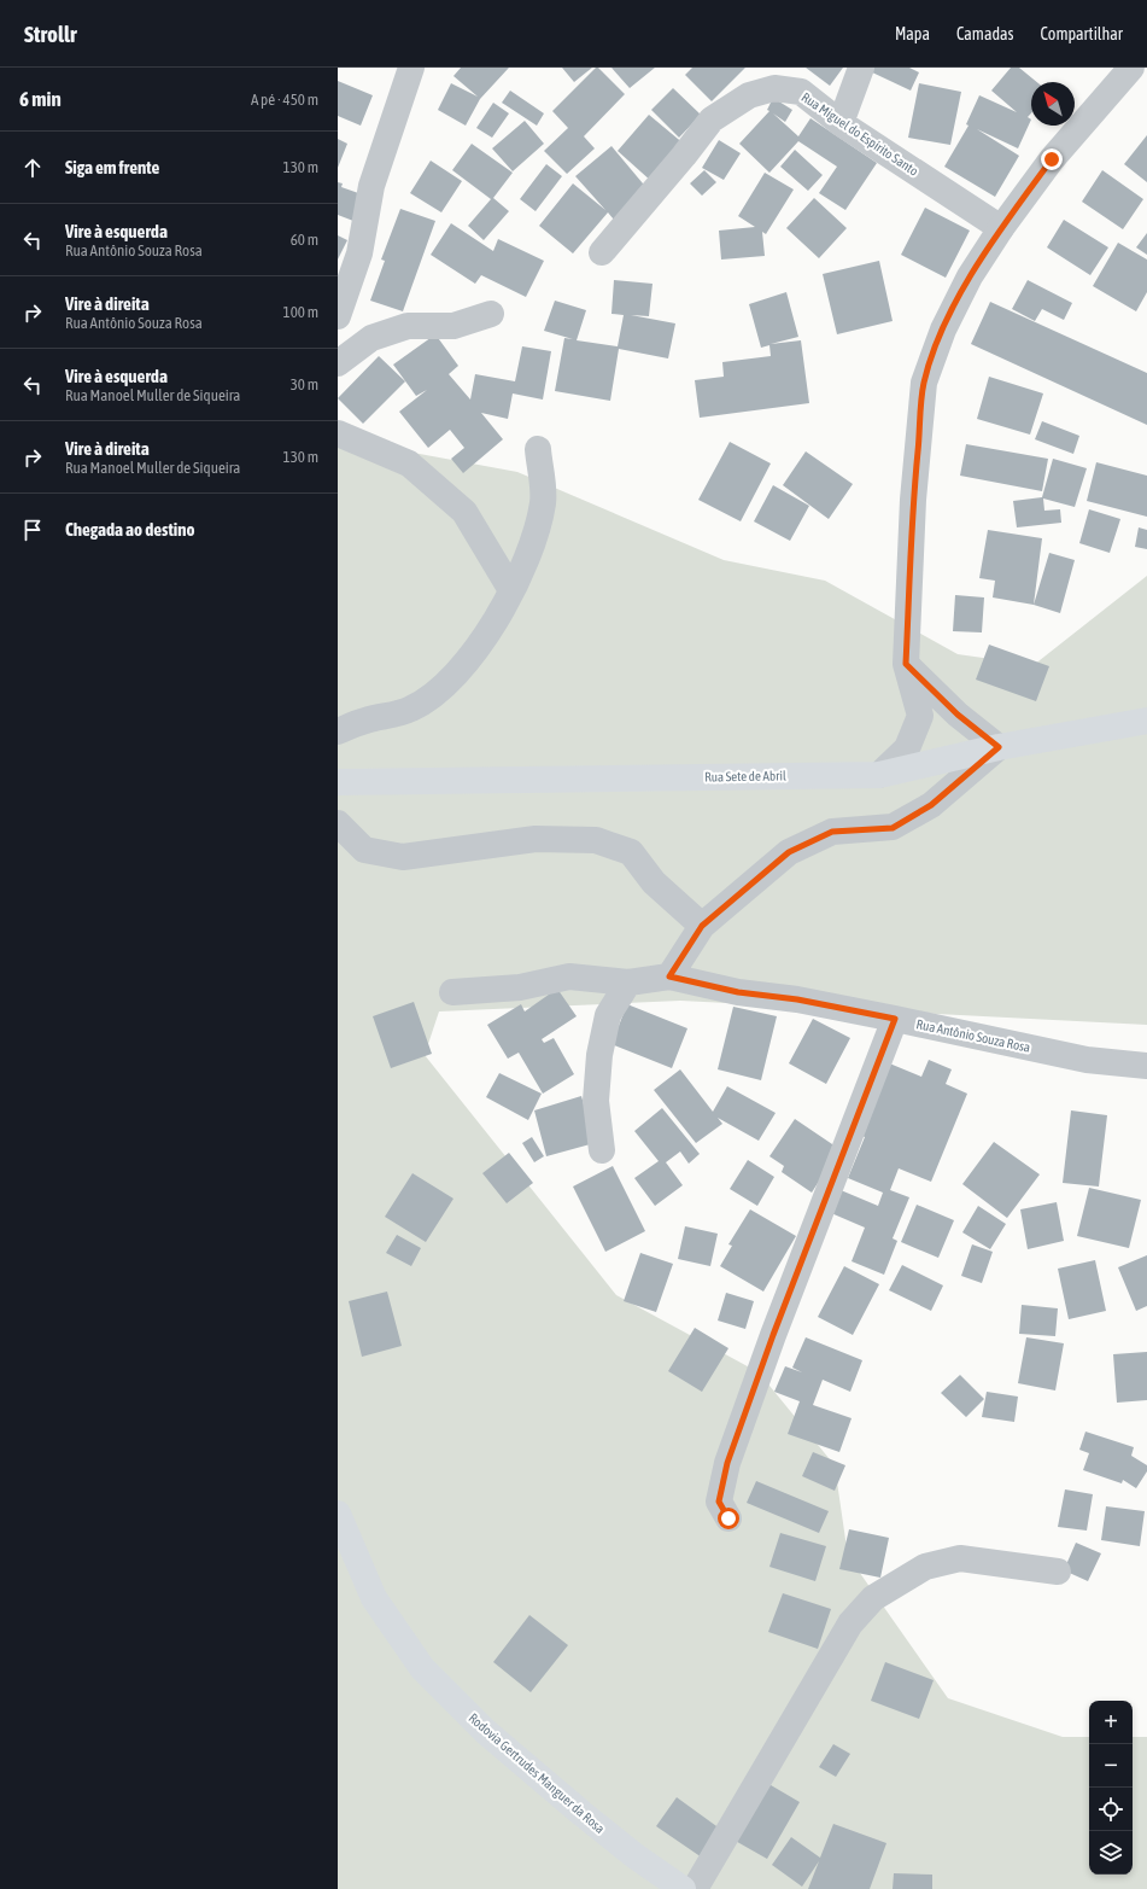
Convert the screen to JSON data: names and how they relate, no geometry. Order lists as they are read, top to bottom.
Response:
{
  "streets": {
    "main road": ["Rua Sete de Abril", "Rodovia Gertrudes Manguer da Rosa"],
    "street": ["Rua Miguel do Espírito Santo", "Rua Antônio Souza Rosa"]
  },
  "north": "top left",
  "page": {
    "header": "Strollr",
    "nav": ["Mapa", "Camadas", "Compartilhar"],
    "heading": ["6 min", "A pé · 450 m"],
    "list": [
      ["Siga em frente", "130 m"],
      ["Vire à esquerda", "Rua Antônio Souza Rosa", "60 m"],
      ["Vire à direita", "Rua Antônio Souza Rosa", "100 m"],
      ["Vire à esquerda", "Rua Manoel Muller de Siqueira", "30 m"],
      ["Vire à direita", "Rua Manoel Muller de Siqueira", "130 m"],
      "Chegada ao destino"
    ],
    "map_buttons": ["+", "−"]
  }
}
